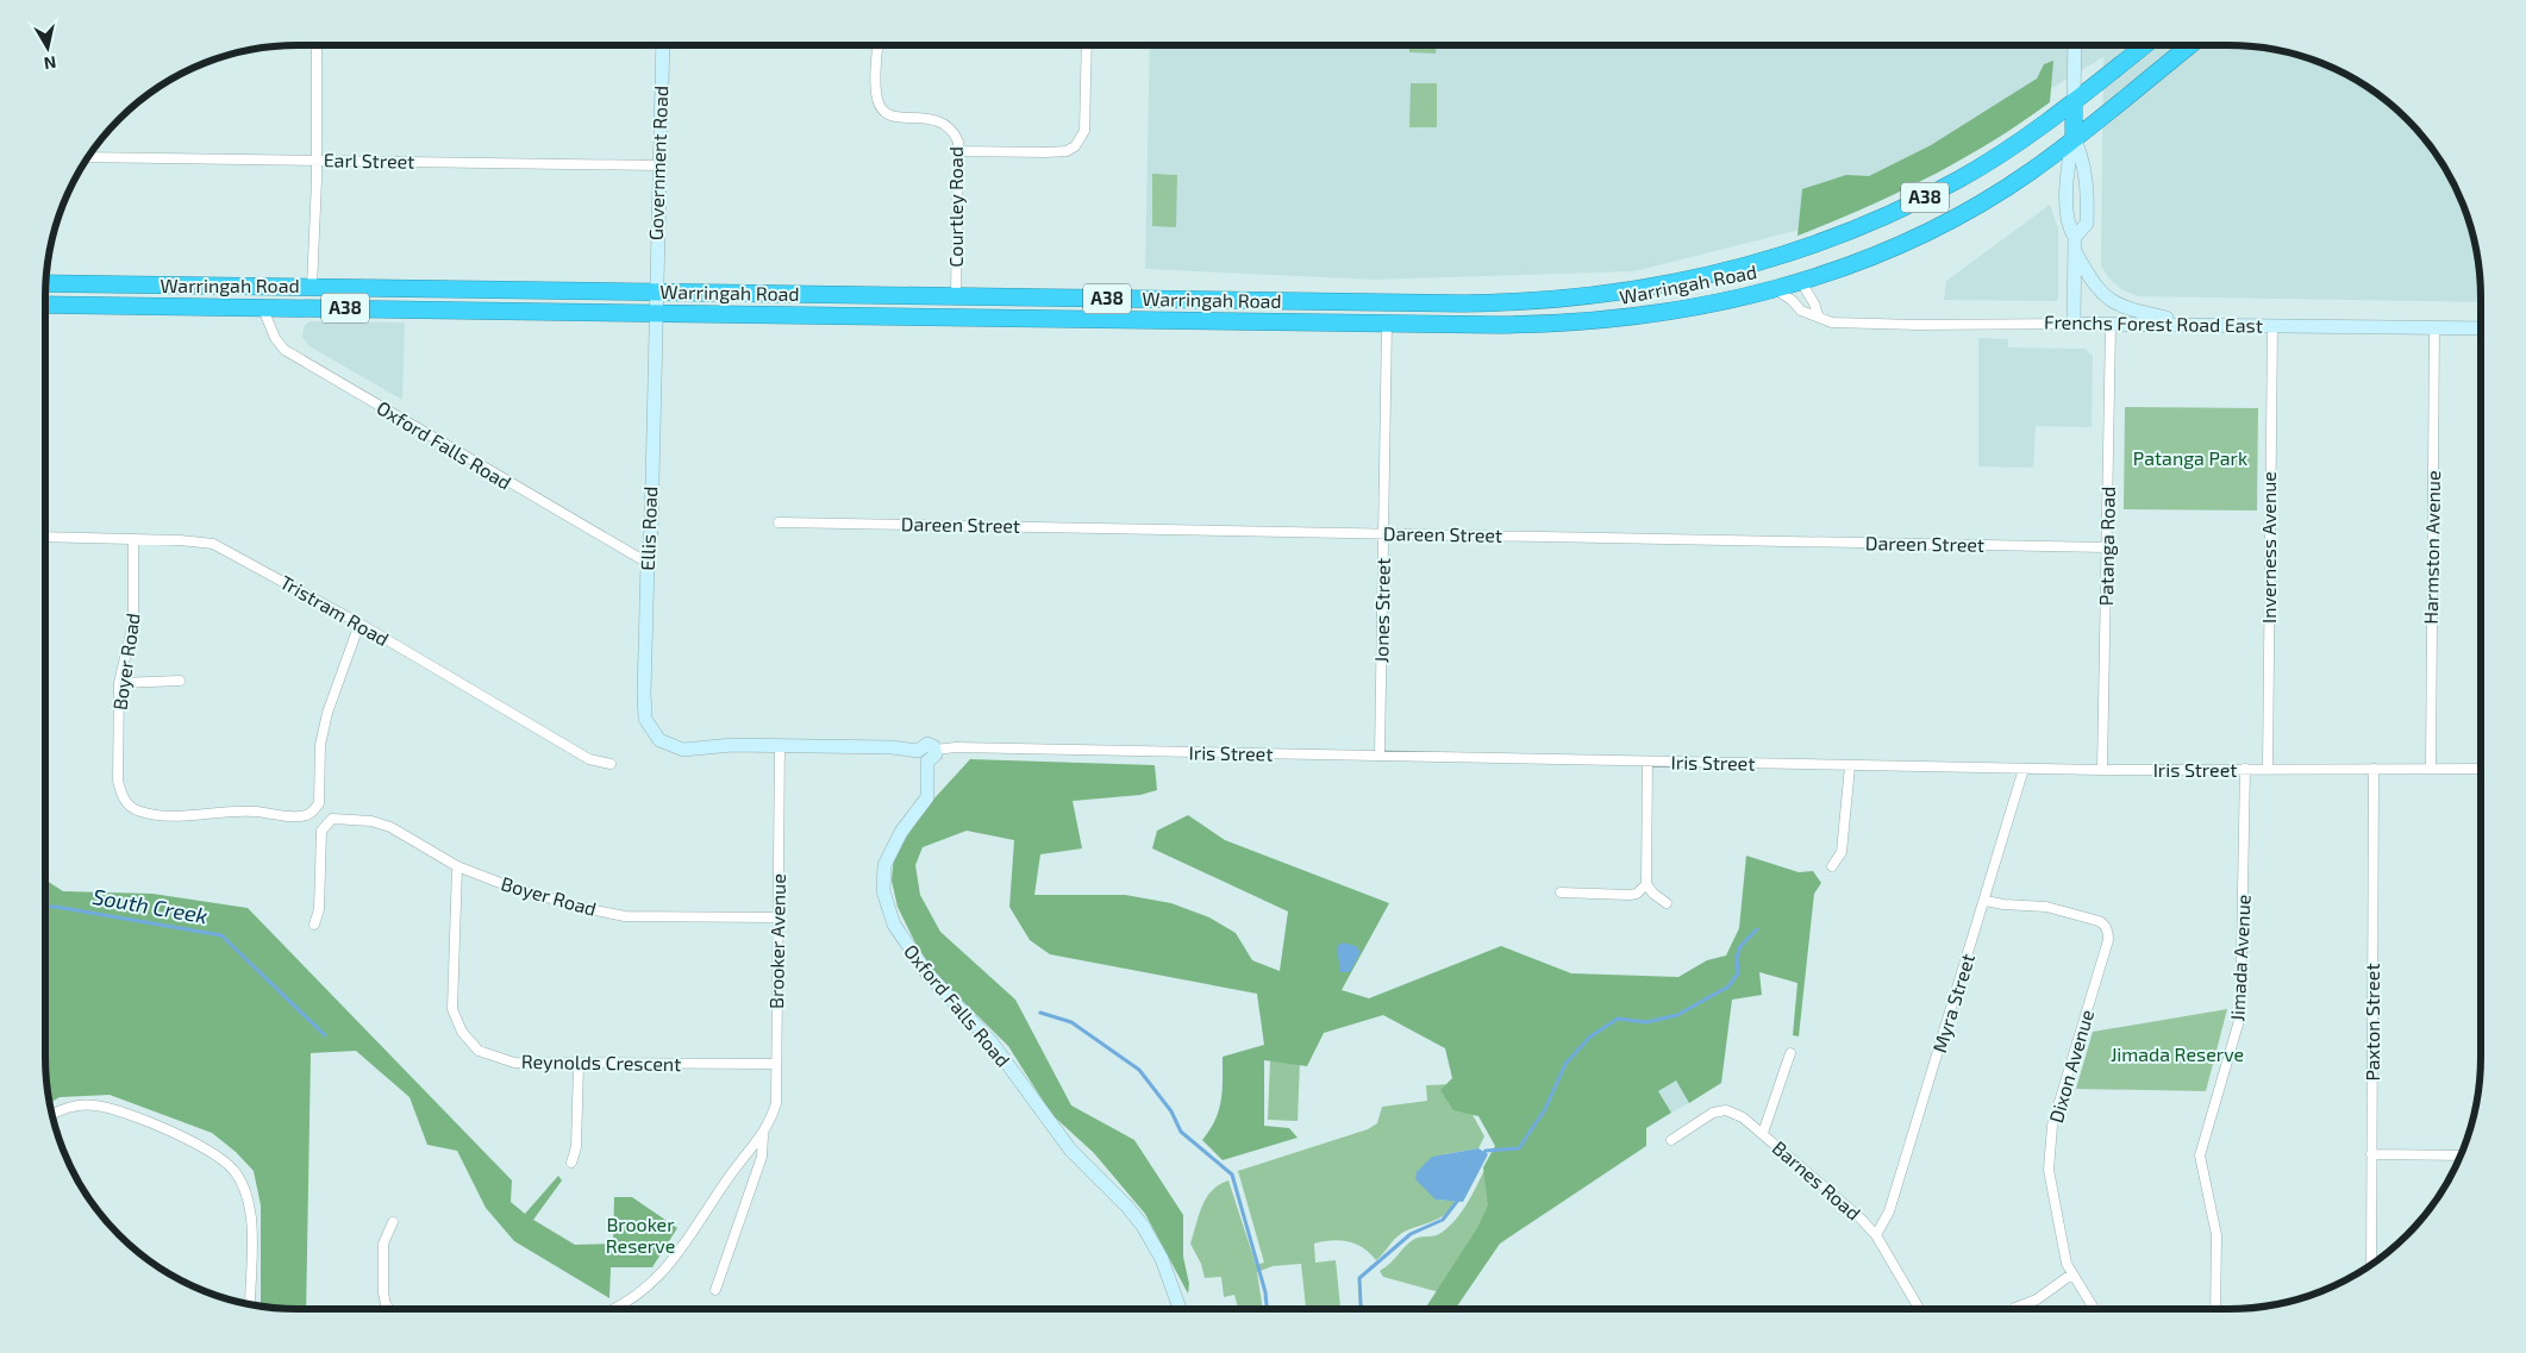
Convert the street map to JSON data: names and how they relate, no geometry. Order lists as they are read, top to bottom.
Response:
{
  "streets": {
    "highway": ["A38", "Warringah Road"],
    "street": [
      "Earl Street",
      "Government Road",
      "Courtley Road",
      "Frenchs Forest Road East",
      "Oxford Falls Road",
      "Dareen Street",
      "Ellis Road",
      "Patanga Road",
      "Inverness Avenue",
      "Harmston Avenue",
      "Tristram Road",
      "Jones Street",
      "Boyer Road",
      "Iris Street",
      "Brooker Avenue",
      "Jimada Avenue",
      "Myra Street",
      "Paxton Street",
      "Reynolds Crescent",
      "Dixon Avenue",
      "Barnes Road"
    ]
  },
  "crossings": [
    ["Earl Street", "Government Road"],
    ["Government Road", "Warringah Road"],
    ["Government Road", "Ellis Road"],
    ["Courtley Road", "Warringah Road"],
    ["Warringah Road", "Frenchs Forest Road East"],
    ["Warringah Road", "Oxford Falls Road"],
    ["Warringah Road", "Ellis Road"],
    ["Warringah Road", "Jones Street"],
    ["Frenchs Forest Road East", "Patanga Road"],
    ["Frenchs Forest Road East", "Inverness Avenue"],
    ["Frenchs Forest Road East", "Harmston Avenue"],
    ["Oxford Falls Road", "Ellis Road"],
    ["Oxford Falls Road", "Iris Street"],
    ["Dareen Street", "Patanga Road"],
    ["Dareen Street", "Jones Street"],
    ["Ellis Road", "Brooker Avenue"],
    ["Patanga Road", "Iris Street"],
    ["Inverness Avenue", "Iris Street"],
    ["Harmston Avenue", "Iris Street"],
    ["Tristram Road", "Boyer Road"],
    ["Jones Street", "Iris Street"],
    ["Boyer Road", "Brooker Avenue"],
    ["Boyer Road", "Reynolds Crescent"],
    ["Iris Street", "Jimada Avenue"],
    ["Iris Street", "Myra Street"],
    ["Iris Street", "Paxton Street"],
    ["Brooker Avenue", "Reynolds Crescent"],
    ["Myra Street", "Dixon Avenue"],
    ["Myra Street", "Barnes Road"]
  ],
  "water": ["South Creek"],
  "parks": ["Patanga Park", "Jimada Reserve", "Brooker Reserve"],
  "north": "bottom"
}
